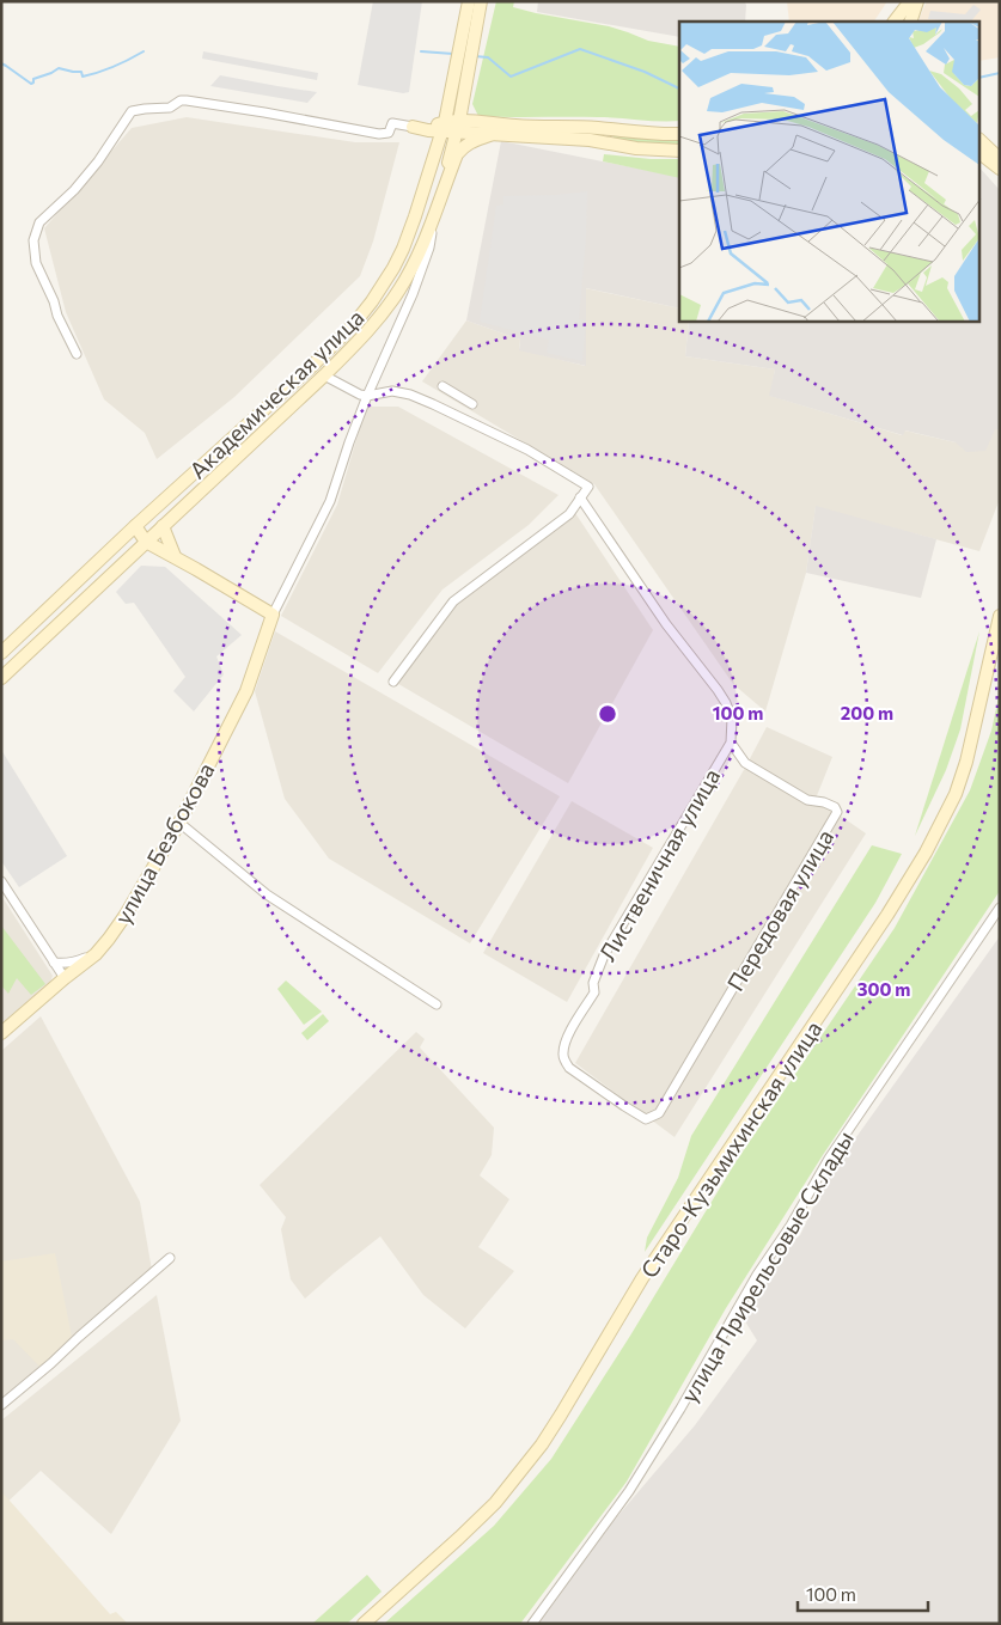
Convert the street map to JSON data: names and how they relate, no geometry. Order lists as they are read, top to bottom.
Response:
{
  "streets": {
    "main road": ["Академическая улица", "улица Безбокова", "Старо-Кузьмихинская улица"],
    "street": ["Лиственичная улица", "Передовая улица", "улица Прирельсовые Склады"]
  },
  "crossings": [
    ["Лиственичная улица", "Передовая улица"]
  ],
  "scale_bar": "100 m",
  "rings": ["100 m", "200 m", "300 m"]
}
